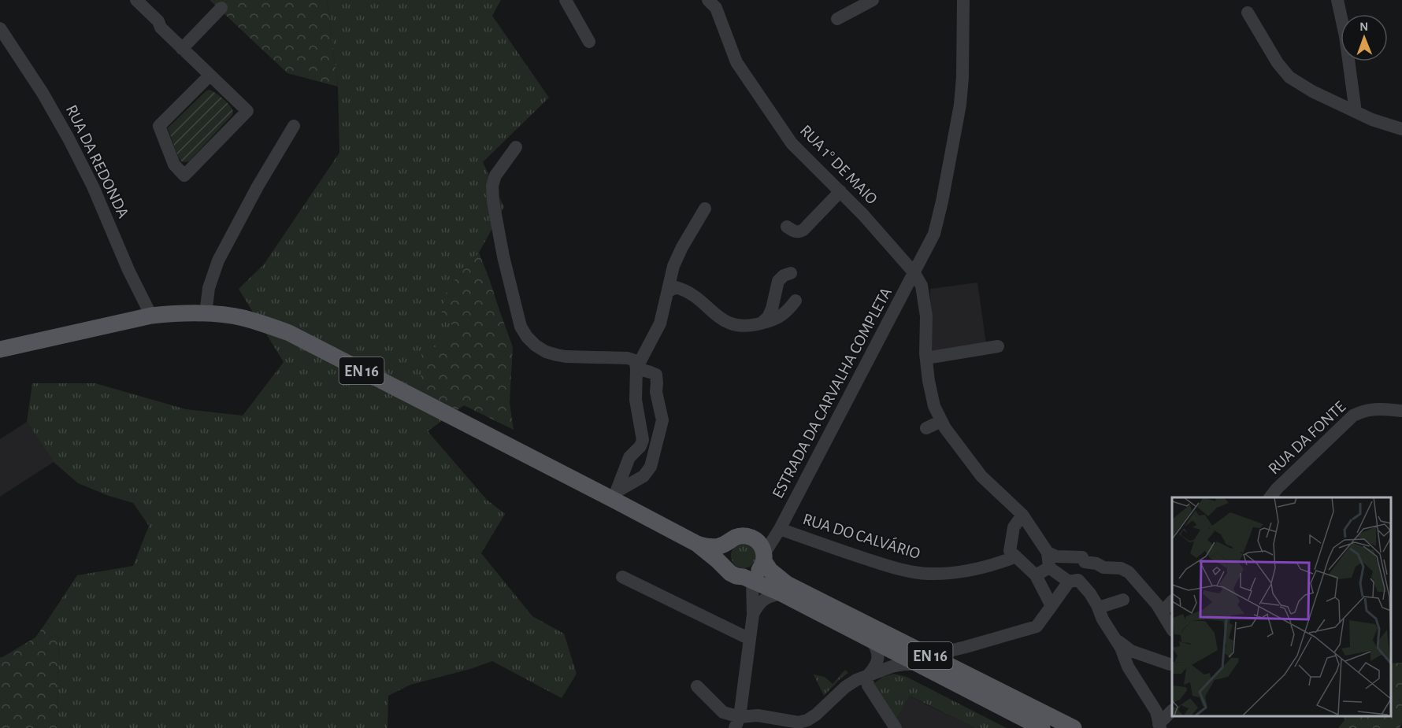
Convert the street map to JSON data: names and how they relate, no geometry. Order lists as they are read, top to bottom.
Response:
{
  "streets": {
    "main road": ["EN 16"],
    "street": [
      "RUA DA REDONDA",
      "RUA 1° DE MAIO",
      "ESTRADA DA CARVALHA COMPLETA",
      "RUA DA FONTE",
      "RUA DO CALVÁRIO"
    ]
  },
  "crossings": [
    ["RUA DA REDONDA", "EN 16"],
    ["RUA 1° DE MAIO", "ESTRADA DA CARVALHA COMPLETA"],
    ["EN 16", "ESTRADA DA CARVALHA COMPLETA"],
    ["ESTRADA DA CARVALHA COMPLETA", "RUA DO CALVÁRIO"]
  ],
  "north": "top"
}
